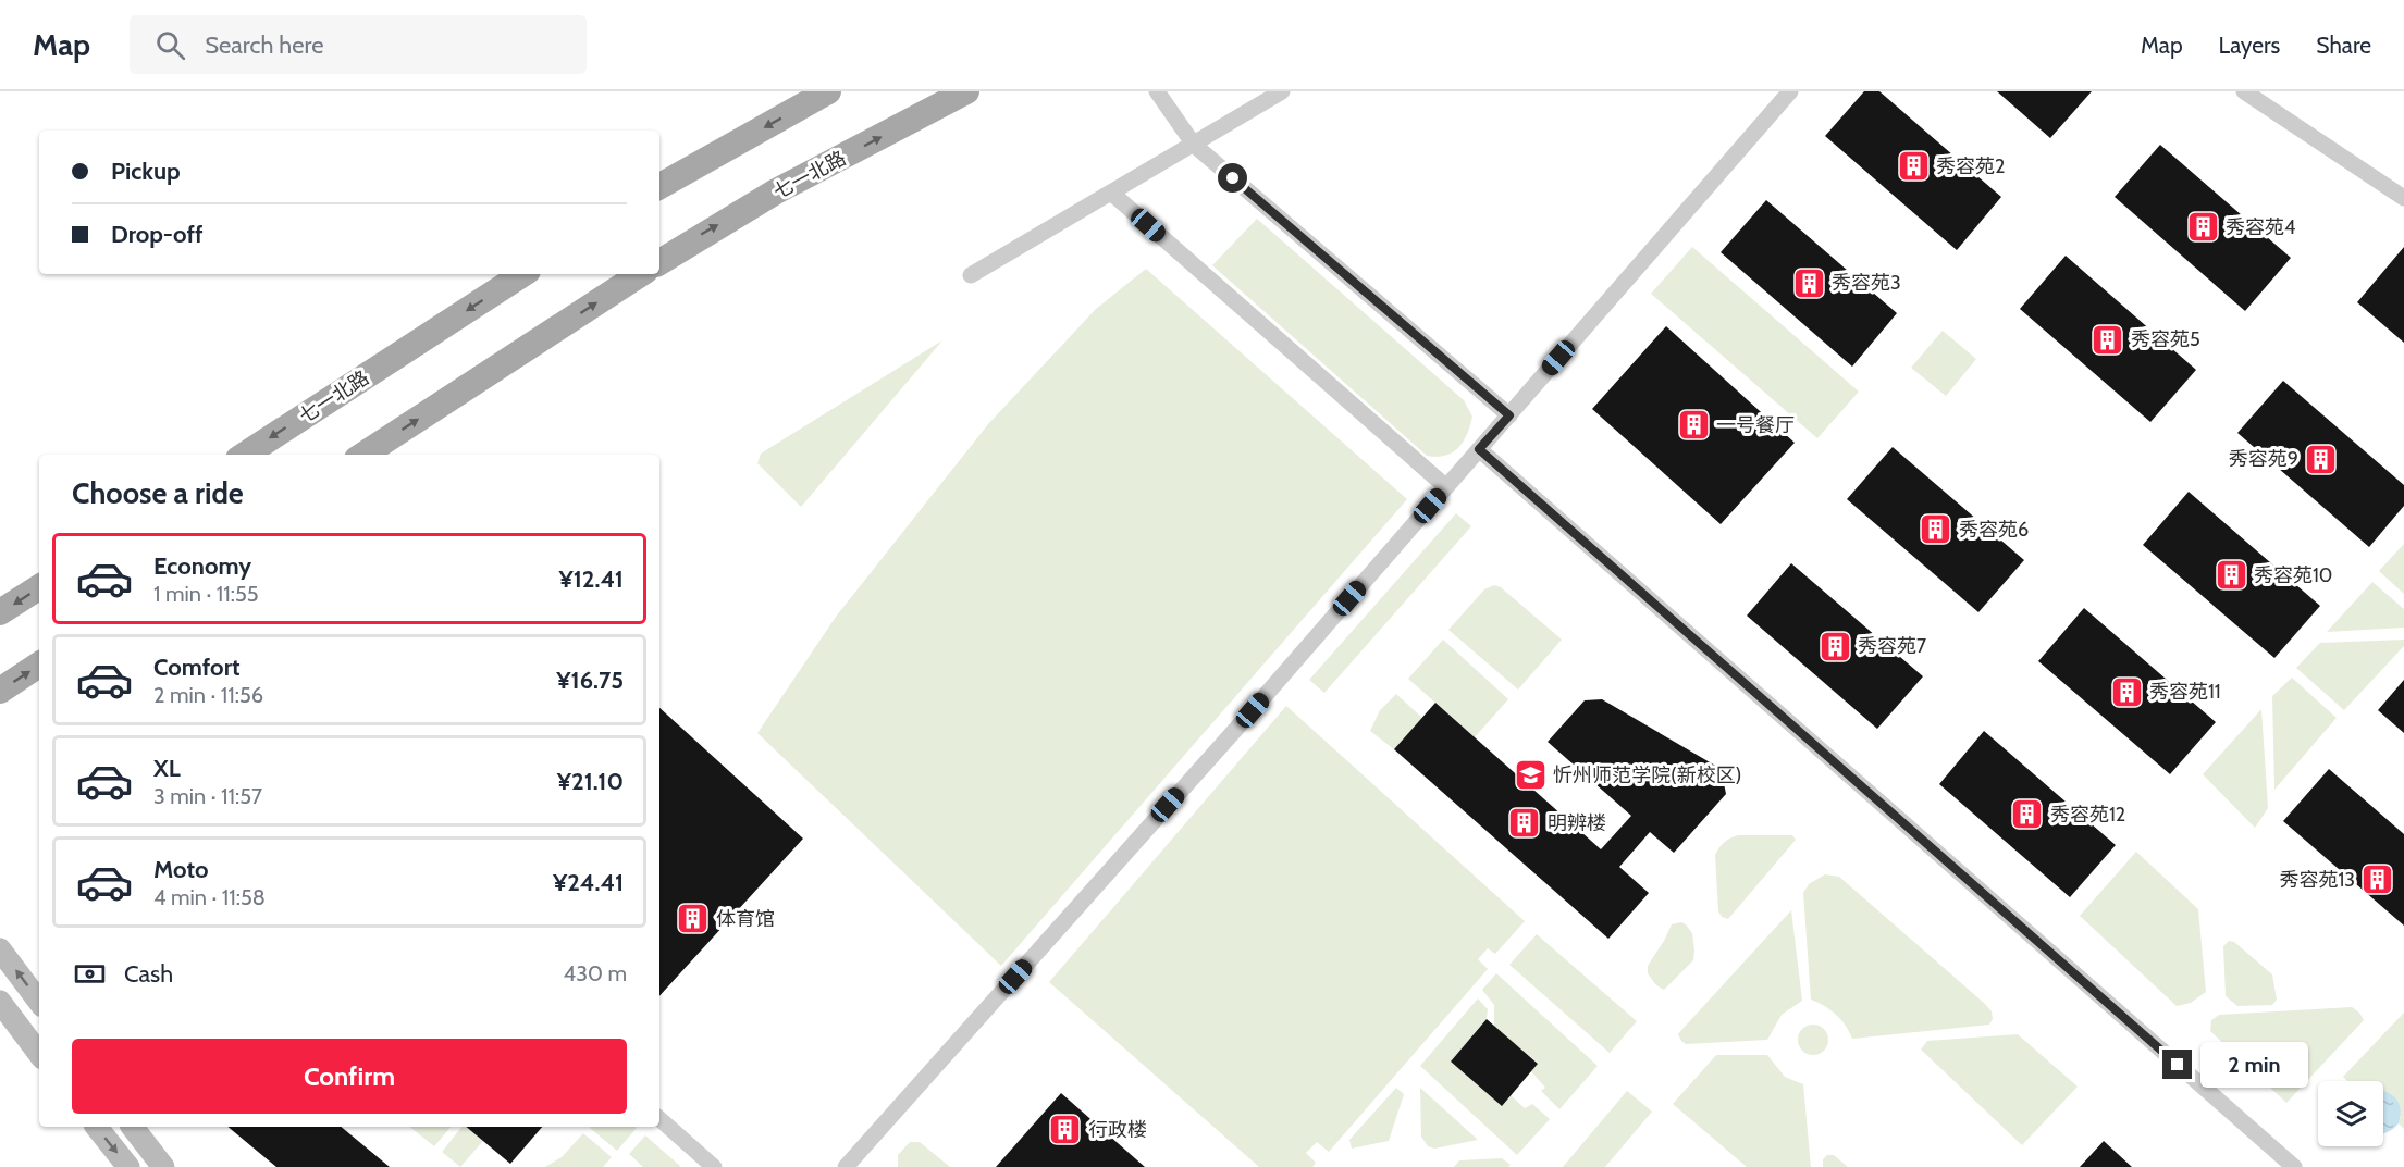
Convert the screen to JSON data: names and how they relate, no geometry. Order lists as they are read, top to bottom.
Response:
{
  "streets": {
    "main road": ["七一北路"]
  },
  "places": {
    "building": [
      "秀容苑2",
      "秀容苑4",
      "秀容苑3",
      "秀容苑5",
      "一号餐厅",
      "秀容苑9",
      "秀容苑6",
      "秀容苑10",
      "秀容苑7",
      "秀容苑11",
      "秀容苑12",
      "明辨楼",
      "秀容苑13",
      "体育馆",
      "行政楼"
    ],
    "school or university": ["忻州师范学院(新校区)"]
  },
  "page": {
    "header": "Map",
    "search": "Search here",
    "nav": ["Map", "Layers", "Share"],
    "banner": ["Pickup", "Drop-off"],
    "heading": "Choose a ride",
    "list": [
      {
        "name": "Economy",
        "note": "1 min · 11:55",
        "value": "¥12.41"
      },
      {
        "name": "Comfort",
        "note": "2 min · 11:56",
        "value": "¥16.75"
      },
      {
        "name": "XL",
        "note": "3 min · 11:57",
        "value": "¥21.10"
      },
      {
        "name": "Moto",
        "note": "4 min · 11:58",
        "value": "¥24.41"
      }
    ],
    "pay": ["Cash", "430 m"],
    "buttons": "Confirm",
    "bubble": "2 min"
  }
}
